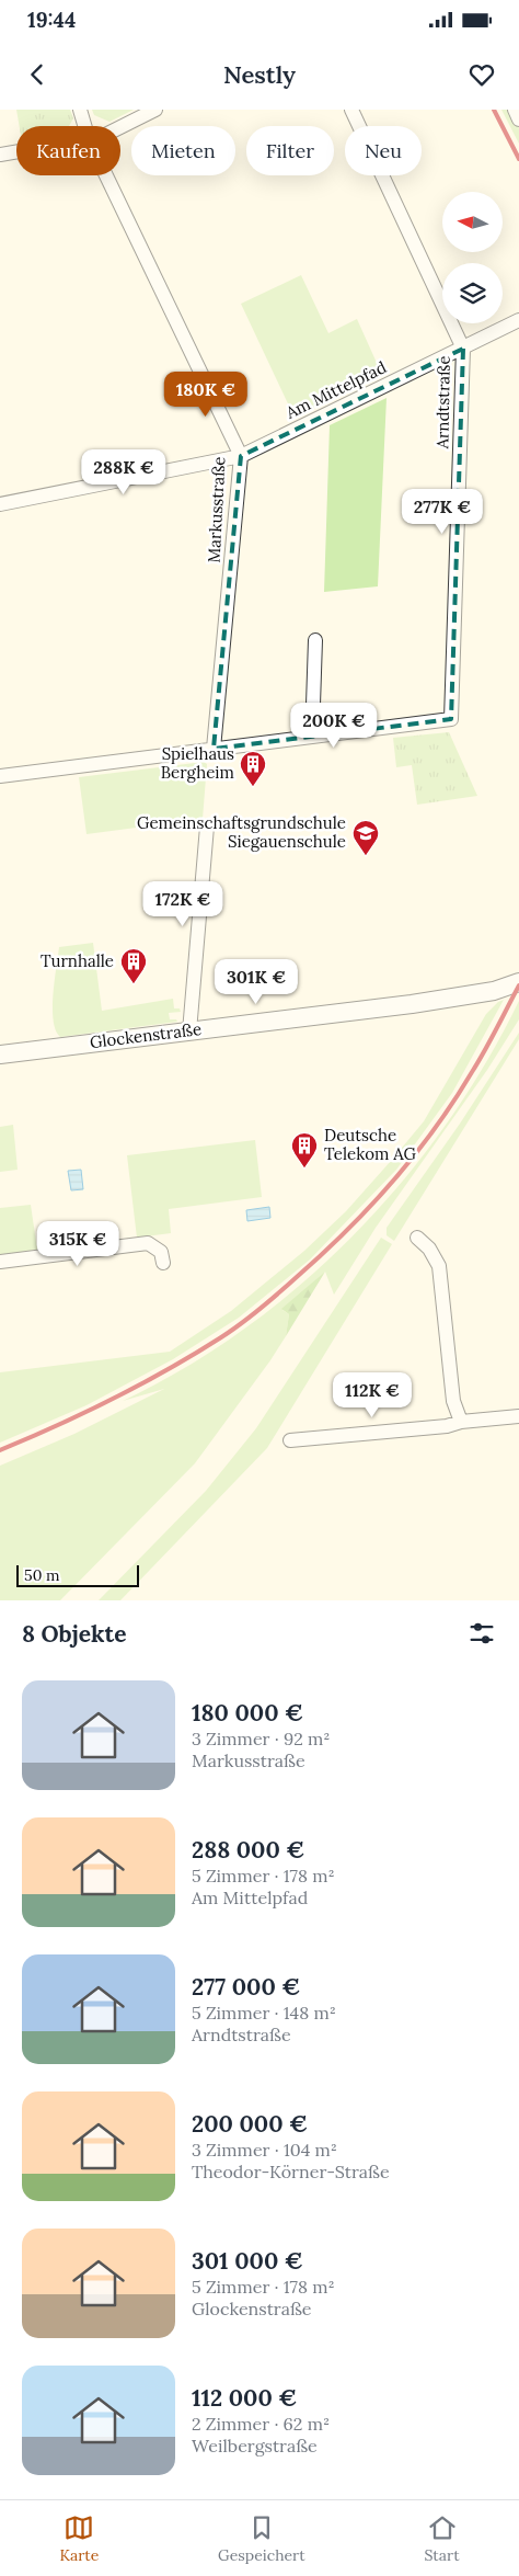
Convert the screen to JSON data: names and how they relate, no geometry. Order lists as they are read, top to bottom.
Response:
{
  "streets": {
    "street": [
      "Am Mittelpfad",
      "Arndtstraße",
      "Markusstraße",
      "Glockenstraße"
    ]
  },
  "crossings": [
    ["Am Mittelpfad", "Arndtstraße"],
    ["Am Mittelpfad", "Markusstraße"]
  ],
  "places": {
    "building": ["Spielhaus Bergheim", "Turnhalle", "Deutsche Telekom AG"],
    "school or university": ["Gemeinschaftsgrundschule Siegauenschule"]
  },
  "scale_bar": "50 m",
  "north": "left",
  "page": {
    "status": "19:44",
    "header": "Nestly",
    "chip": [
      "Kaufen",
      "Mieten",
      "Filter",
      "Neu"
    ],
    "price": [
      "180K €",
      "288K €",
      "277K €",
      "200K €",
      "172K €",
      "301K €",
      "315K €",
      "112K €"
    ],
    "scale": "50 m",
    "heading": "8 Objekte",
    "list": [
      {
        "name": "180 000 €",
        "note": "3 Zimmer · 92 m² · Markusstraße"
      },
      {
        "name": "288 000 €",
        "note": "5 Zimmer · 178 m² · Am Mittelpfad"
      },
      {
        "name": "277 000 €",
        "note": "5 Zimmer · 148 m² · Arndtstraße"
      },
      {
        "name": "200 000 €",
        "note": "3 Zimmer · 104 m² · Theodor-Körner-Straße"
      },
      {
        "name": "301 000 €",
        "note": "5 Zimmer · 178 m² · Glockenstraße"
      },
      {
        "name": "112 000 €",
        "note": "2 Zimmer · 62 m² · Weilbergstraße"
      }
    ],
    "tabs": ["Karte", "Gespeichert", "Start"]
  }
}
